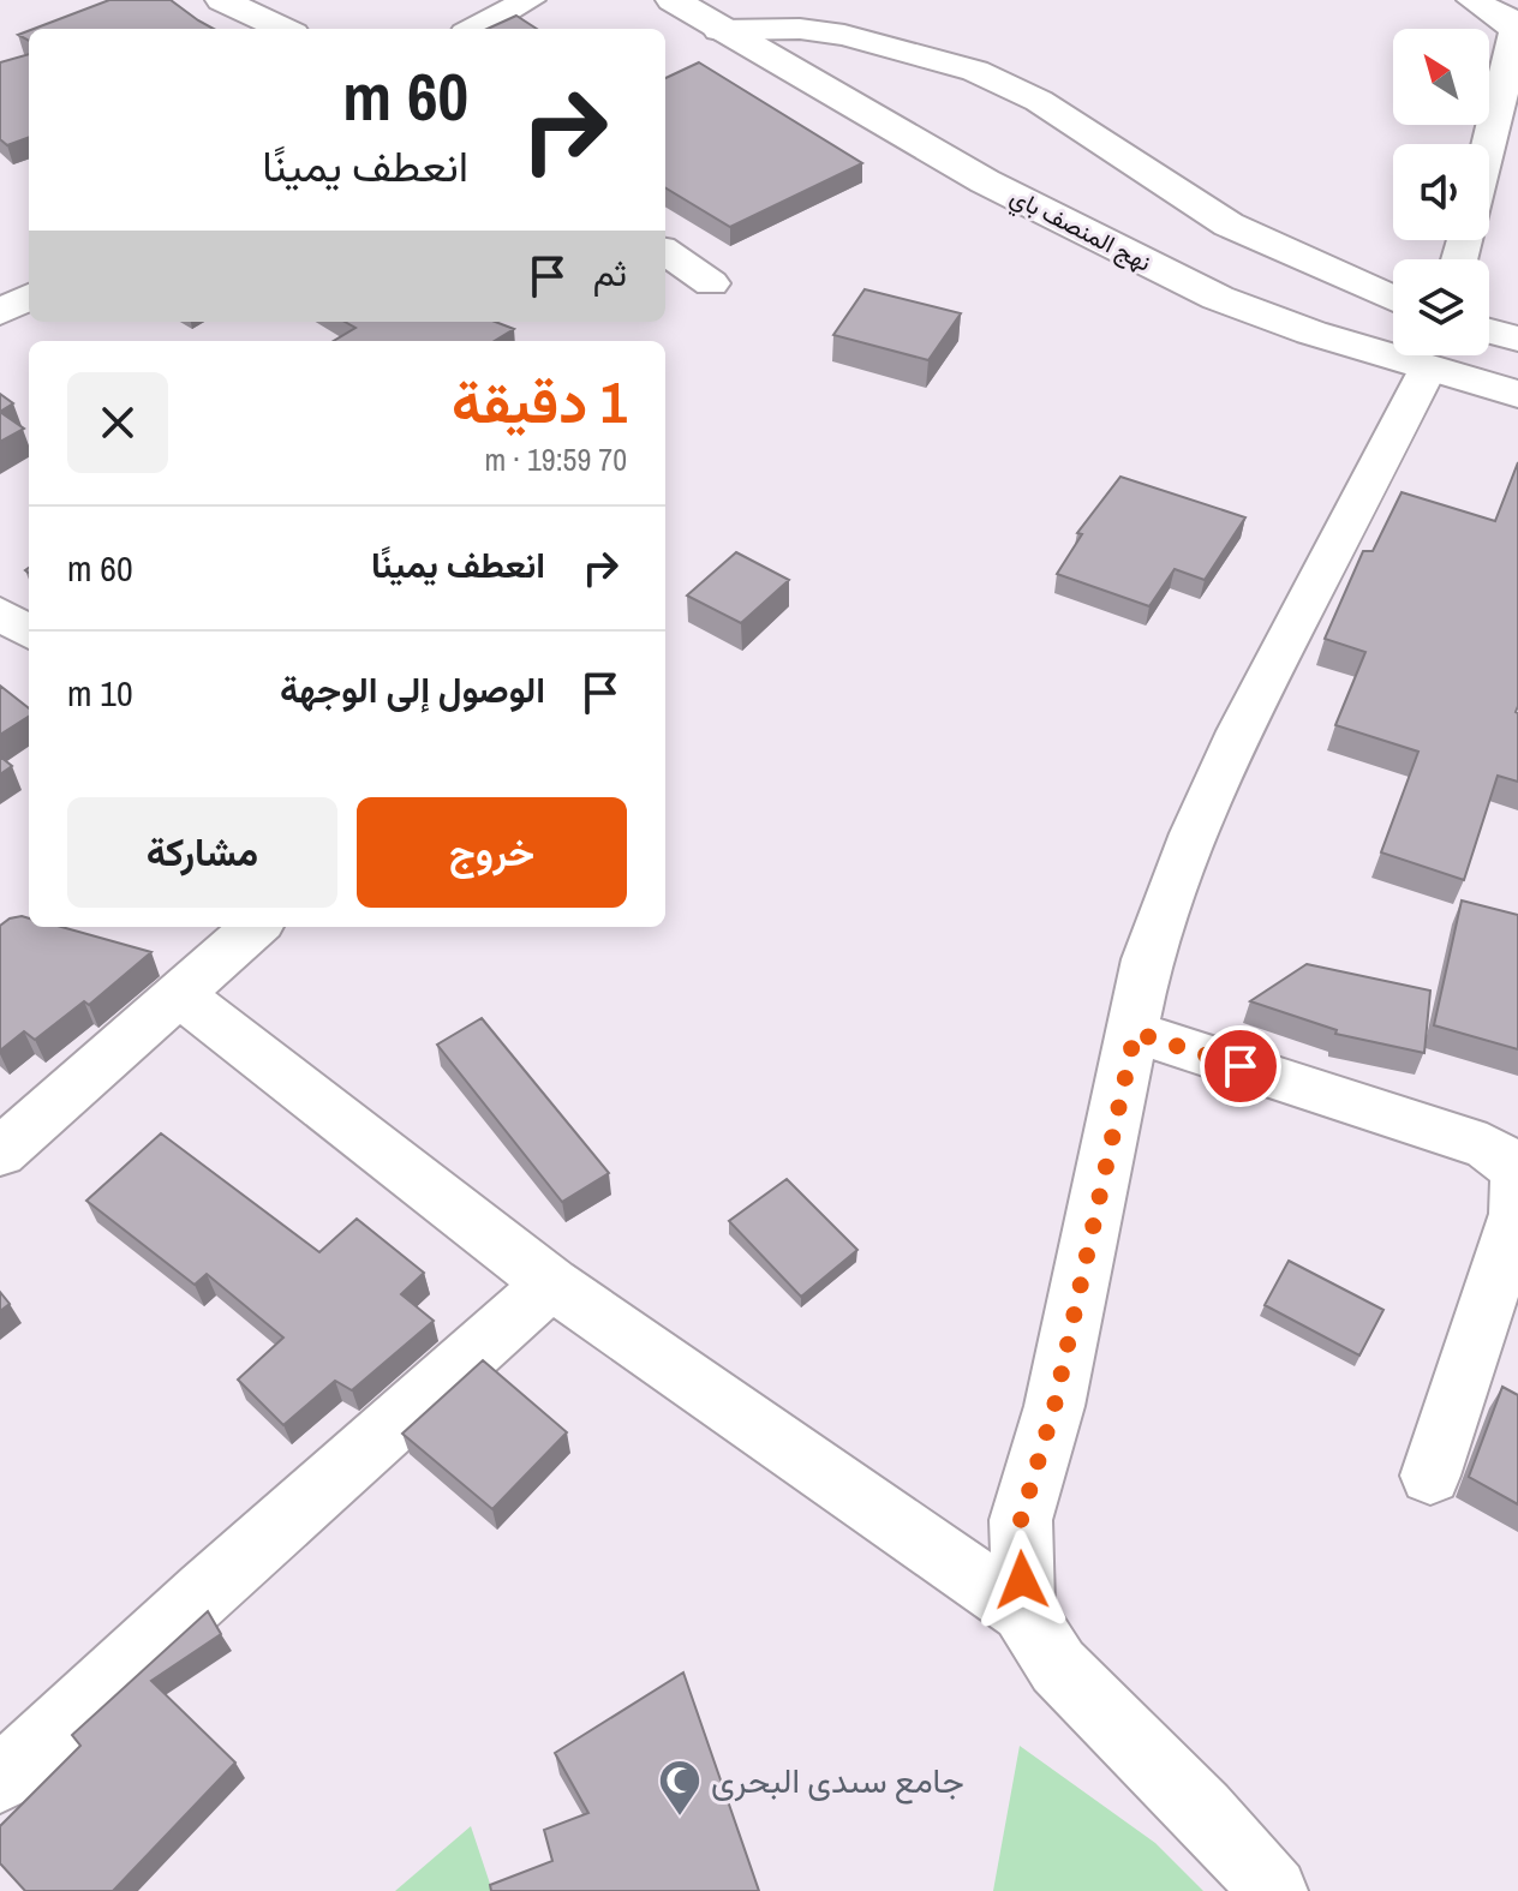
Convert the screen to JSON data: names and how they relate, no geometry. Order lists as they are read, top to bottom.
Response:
{
  "streets": {
    "main road": ["نهج المنصف باي"]
  },
  "places": {
    "mosque": ["جامع سىدى البحرى"]
  },
  "north": "top left",
  "page": {
    "turn": ["60 m", "انعطف يمينًا"],
    "then": "ثم",
    "heading": ["1 دقيقة", "70 m · 19:59"],
    "list": [
      {
        "name": "انعطف يمينًا",
        "value": "60 m"
      },
      {
        "name": "الوصول إلى الوجهة",
        "value": "10 m"
      }
    ],
    "buttons": ["خروج", "مشاركة"]
  }
}
